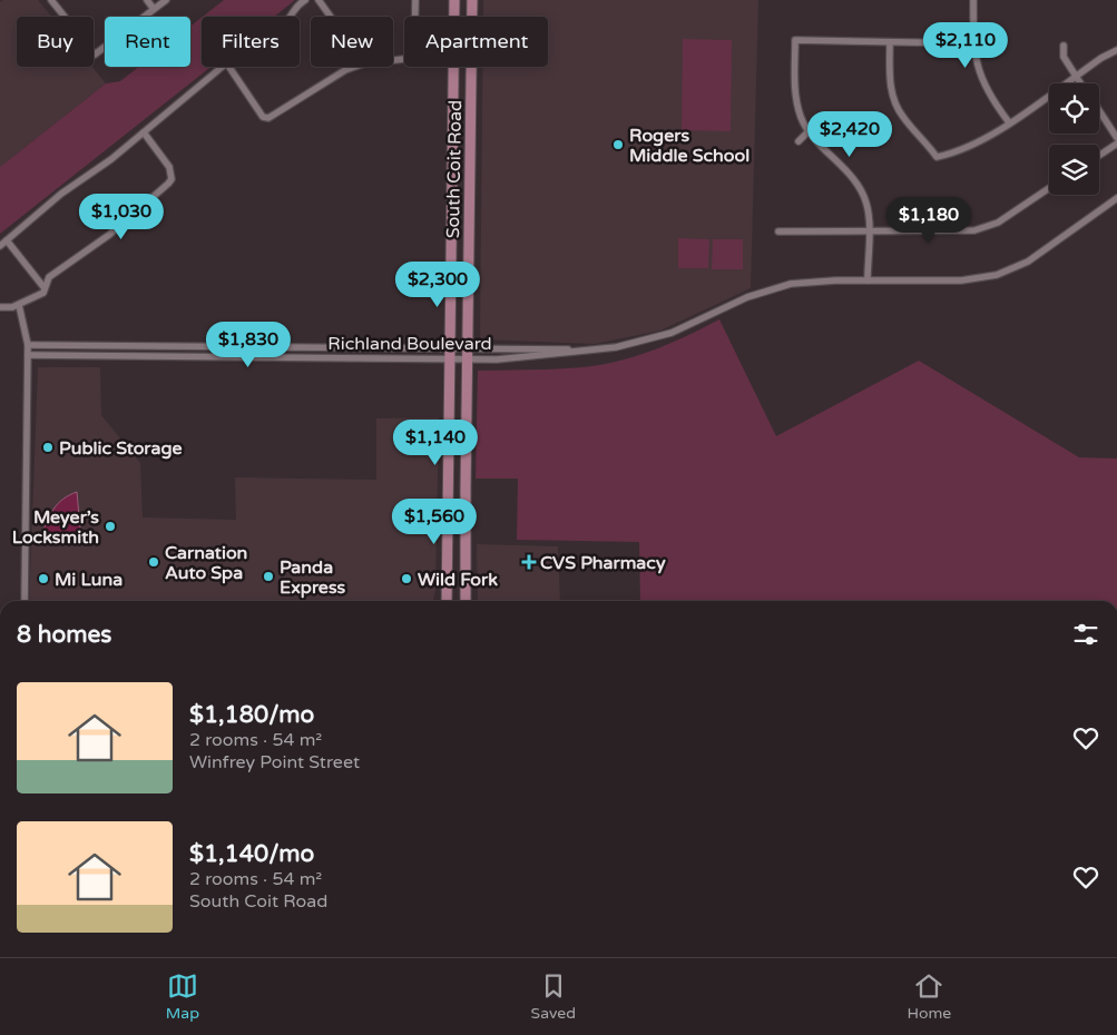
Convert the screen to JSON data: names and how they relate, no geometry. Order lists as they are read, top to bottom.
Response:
{
  "streets": {
    "main road": ["South Coit Road"],
    "street": ["Richland Boulevard"]
  },
  "crossings": [
    ["South Coit Road", "Richland Boulevard"]
  ],
  "places": {
    "other": [
      "Rogers Middle School",
      "Public Storage",
      "Meyer’s Locksmith",
      "Carnation Auto Spa",
      "Panda Express",
      "Mi Luna",
      "Wild Fork"
    ],
    "health": ["CVS Pharmacy"]
  },
  "page": {
    "chip": [
      "Buy",
      "Rent",
      "Filters",
      "New",
      "Apartment"
    ],
    "price": [
      "$2,110",
      "$2,420",
      "$1,030",
      "$1,180",
      "$2,300",
      "$1,830",
      "$1,140",
      "$1,560"
    ],
    "heading": "8 homes",
    "list": [
      {
        "name": "$1,180/mo",
        "note": "2 rooms · 54 m² · Winfrey Point Street"
      },
      {
        "name": "$1,140/mo",
        "note": "2 rooms · 54 m² · South Coit Road"
      }
    ],
    "tabs": ["Map", "Saved", "Home"]
  }
}
